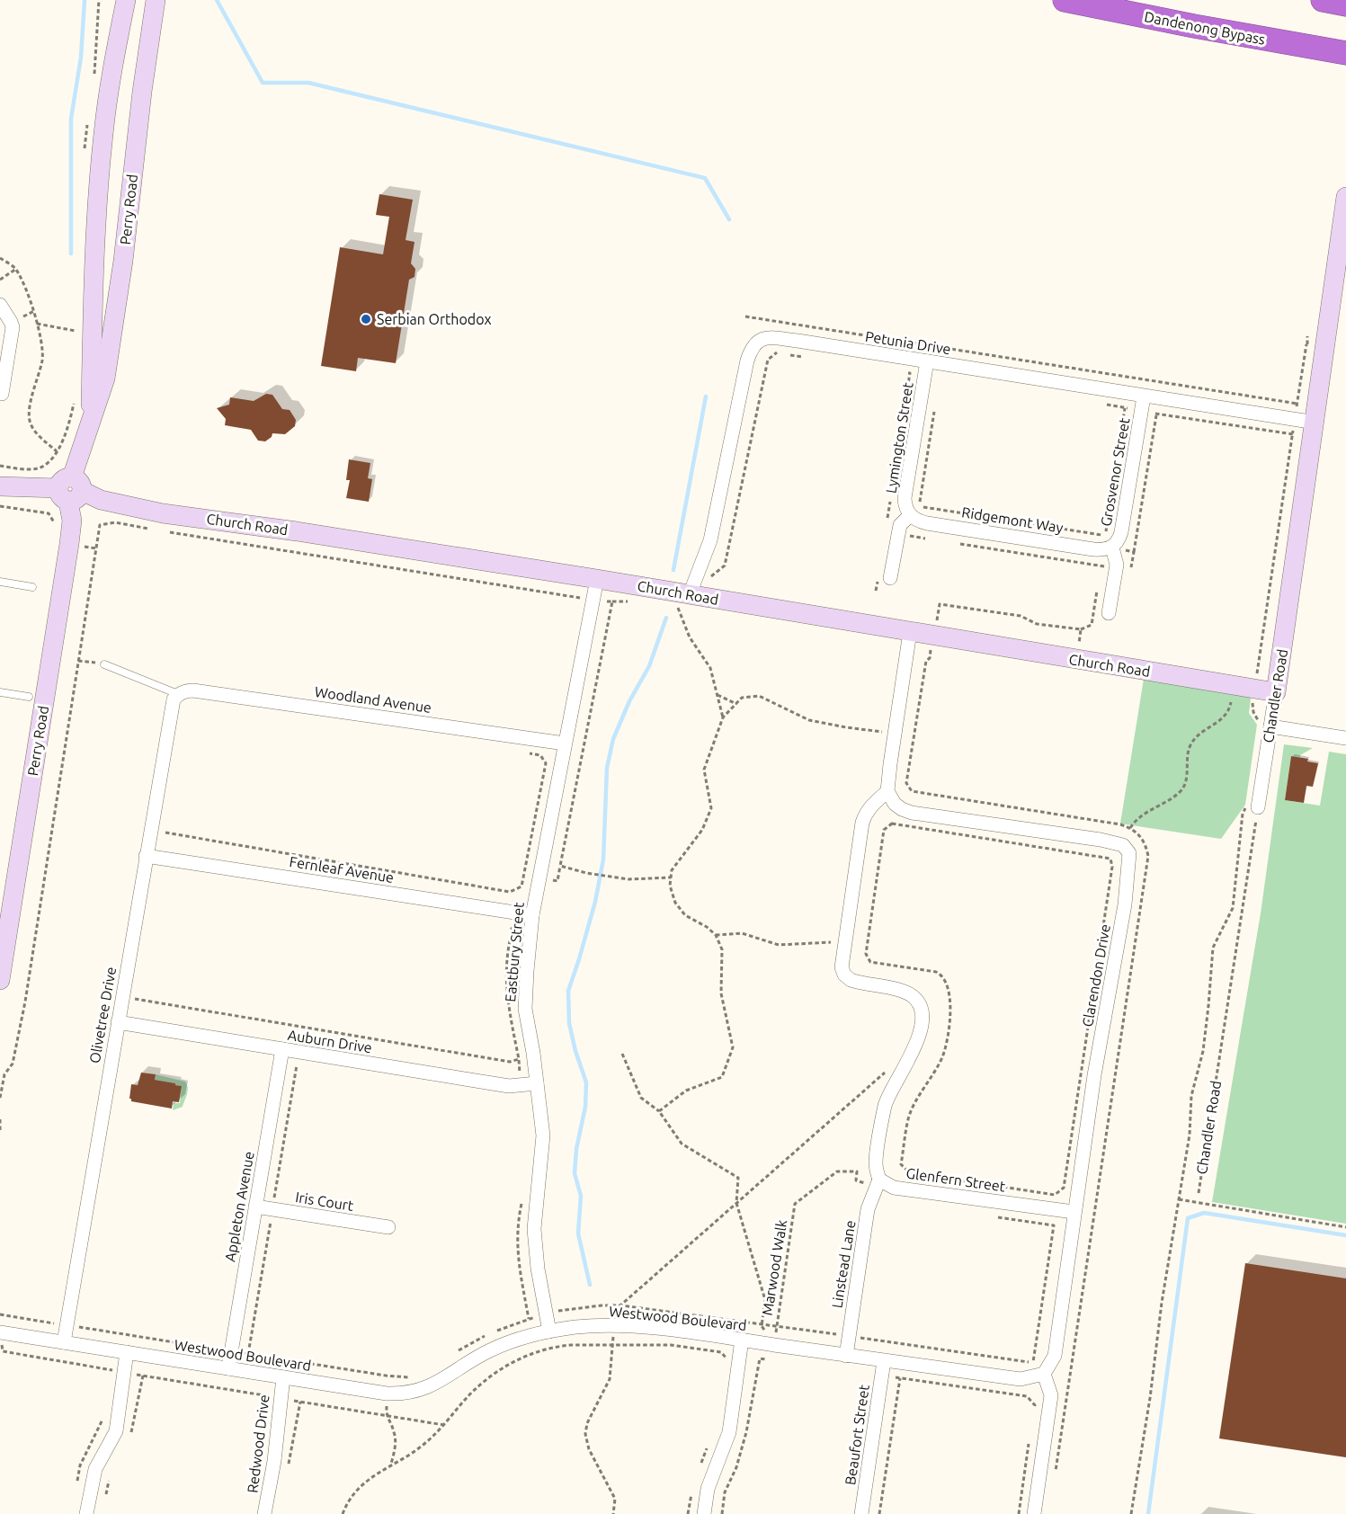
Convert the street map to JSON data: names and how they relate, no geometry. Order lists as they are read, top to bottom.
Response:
{
  "streets": {
    "highway": ["Dandenong Bypass"],
    "main road": ["Perry Road", "Church Road", "Chandler Road"],
    "street": [
      "Petunia Drive",
      "Lymington Street",
      "Grosvenor Street",
      "Ridgemont Way",
      "Woodland Avenue",
      "Fernleaf Avenue",
      "Eastbury Street",
      "Clarendon Drive",
      "Olivetree Drive",
      "Auburn Drive",
      "Glenfern Street",
      "Iris Court",
      "Appleton Avenue",
      "Linstead Lane",
      "Westwood Boulevard",
      "Beaufort Street",
      "Redwood Drive"
    ],
    "path": ["Marwood Walk"]
  },
  "crossings": [
    ["Perry Road", "Church Road"],
    ["Petunia Drive", "Lymington Street"],
    ["Petunia Drive", "Grosvenor Street"],
    ["Petunia Drive", "Church Road"],
    ["Petunia Drive", "Chandler Road"],
    ["Lymington Street", "Ridgemont Way"],
    ["Grosvenor Street", "Ridgemont Way"],
    ["Church Road", "Chandler Road"],
    ["Church Road", "Eastbury Street"],
    ["Woodland Avenue", "Eastbury Street"],
    ["Woodland Avenue", "Olivetree Drive"],
    ["Fernleaf Avenue", "Eastbury Street"],
    ["Fernleaf Avenue", "Olivetree Drive"],
    ["Eastbury Street", "Auburn Drive"],
    ["Eastbury Street", "Westwood Boulevard"],
    ["Clarendon Drive", "Glenfern Street"],
    ["Clarendon Drive", "Westwood Boulevard"],
    ["Olivetree Drive", "Auburn Drive"],
    ["Olivetree Drive", "Westwood Boulevard"],
    ["Auburn Drive", "Appleton Avenue"],
    ["Glenfern Street", "Linstead Lane"],
    ["Glenfern Street", "Marwood Walk"],
    ["Iris Court", "Appleton Avenue"],
    ["Appleton Avenue", "Westwood Boulevard"],
    ["Linstead Lane", "Marwood Walk"],
    ["Linstead Lane", "Westwood Boulevard"],
    ["Marwood Walk", "Westwood Boulevard"],
    ["Westwood Boulevard", "Beaufort Street"],
    ["Westwood Boulevard", "Redwood Drive"]
  ],
  "places": ["Serbian Orthodox"]
}
